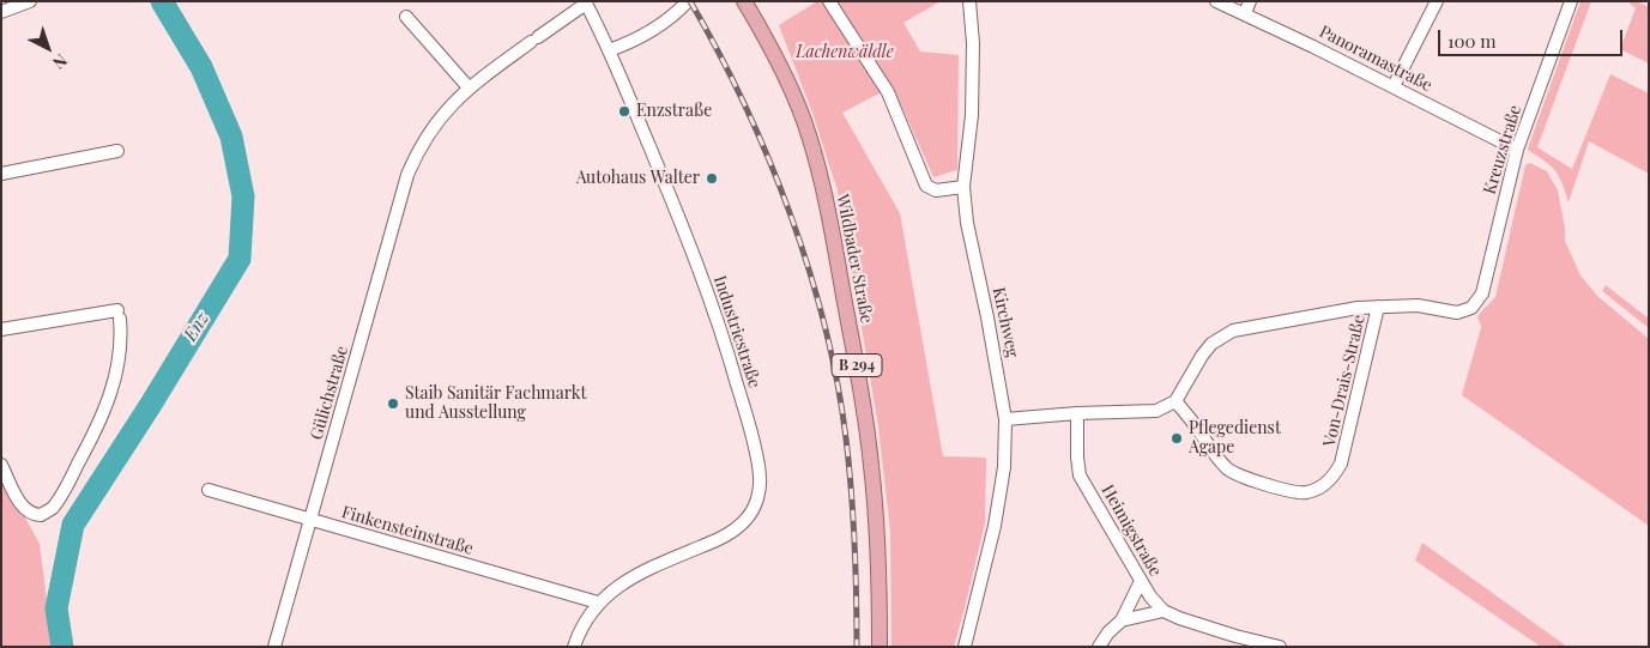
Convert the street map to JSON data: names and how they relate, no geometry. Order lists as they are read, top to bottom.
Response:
{
  "streets": {
    "main road": ["Wildbader Straße", "B 294"],
    "street": [
      "Panoramastraße",
      "Kreuzstraße",
      "Kirchweg",
      "Industriestraße",
      "Von-Drais-Straße",
      "Gülichstraße",
      "Finkensteinstraße",
      "Heimigstraße"
    ]
  },
  "crossings": [
    ["Panoramastraße", "Kreuzstraße"],
    ["Kreuzstraße", "Von-Drais-Straße"],
    ["Industriestraße", "Finkensteinstraße"],
    ["Gülichstraße", "Finkensteinstraße"]
  ],
  "water": ["Enz"],
  "parks": ["Lachenwäldle"],
  "places": [
    "Enzstraße",
    "Autohaus Walter",
    "Staib Sanitär Fachmarkt und Ausstellung",
    "Pflegedienst Agape"
  ],
  "scale_bar": "100 m",
  "north": "bottom right"
}
